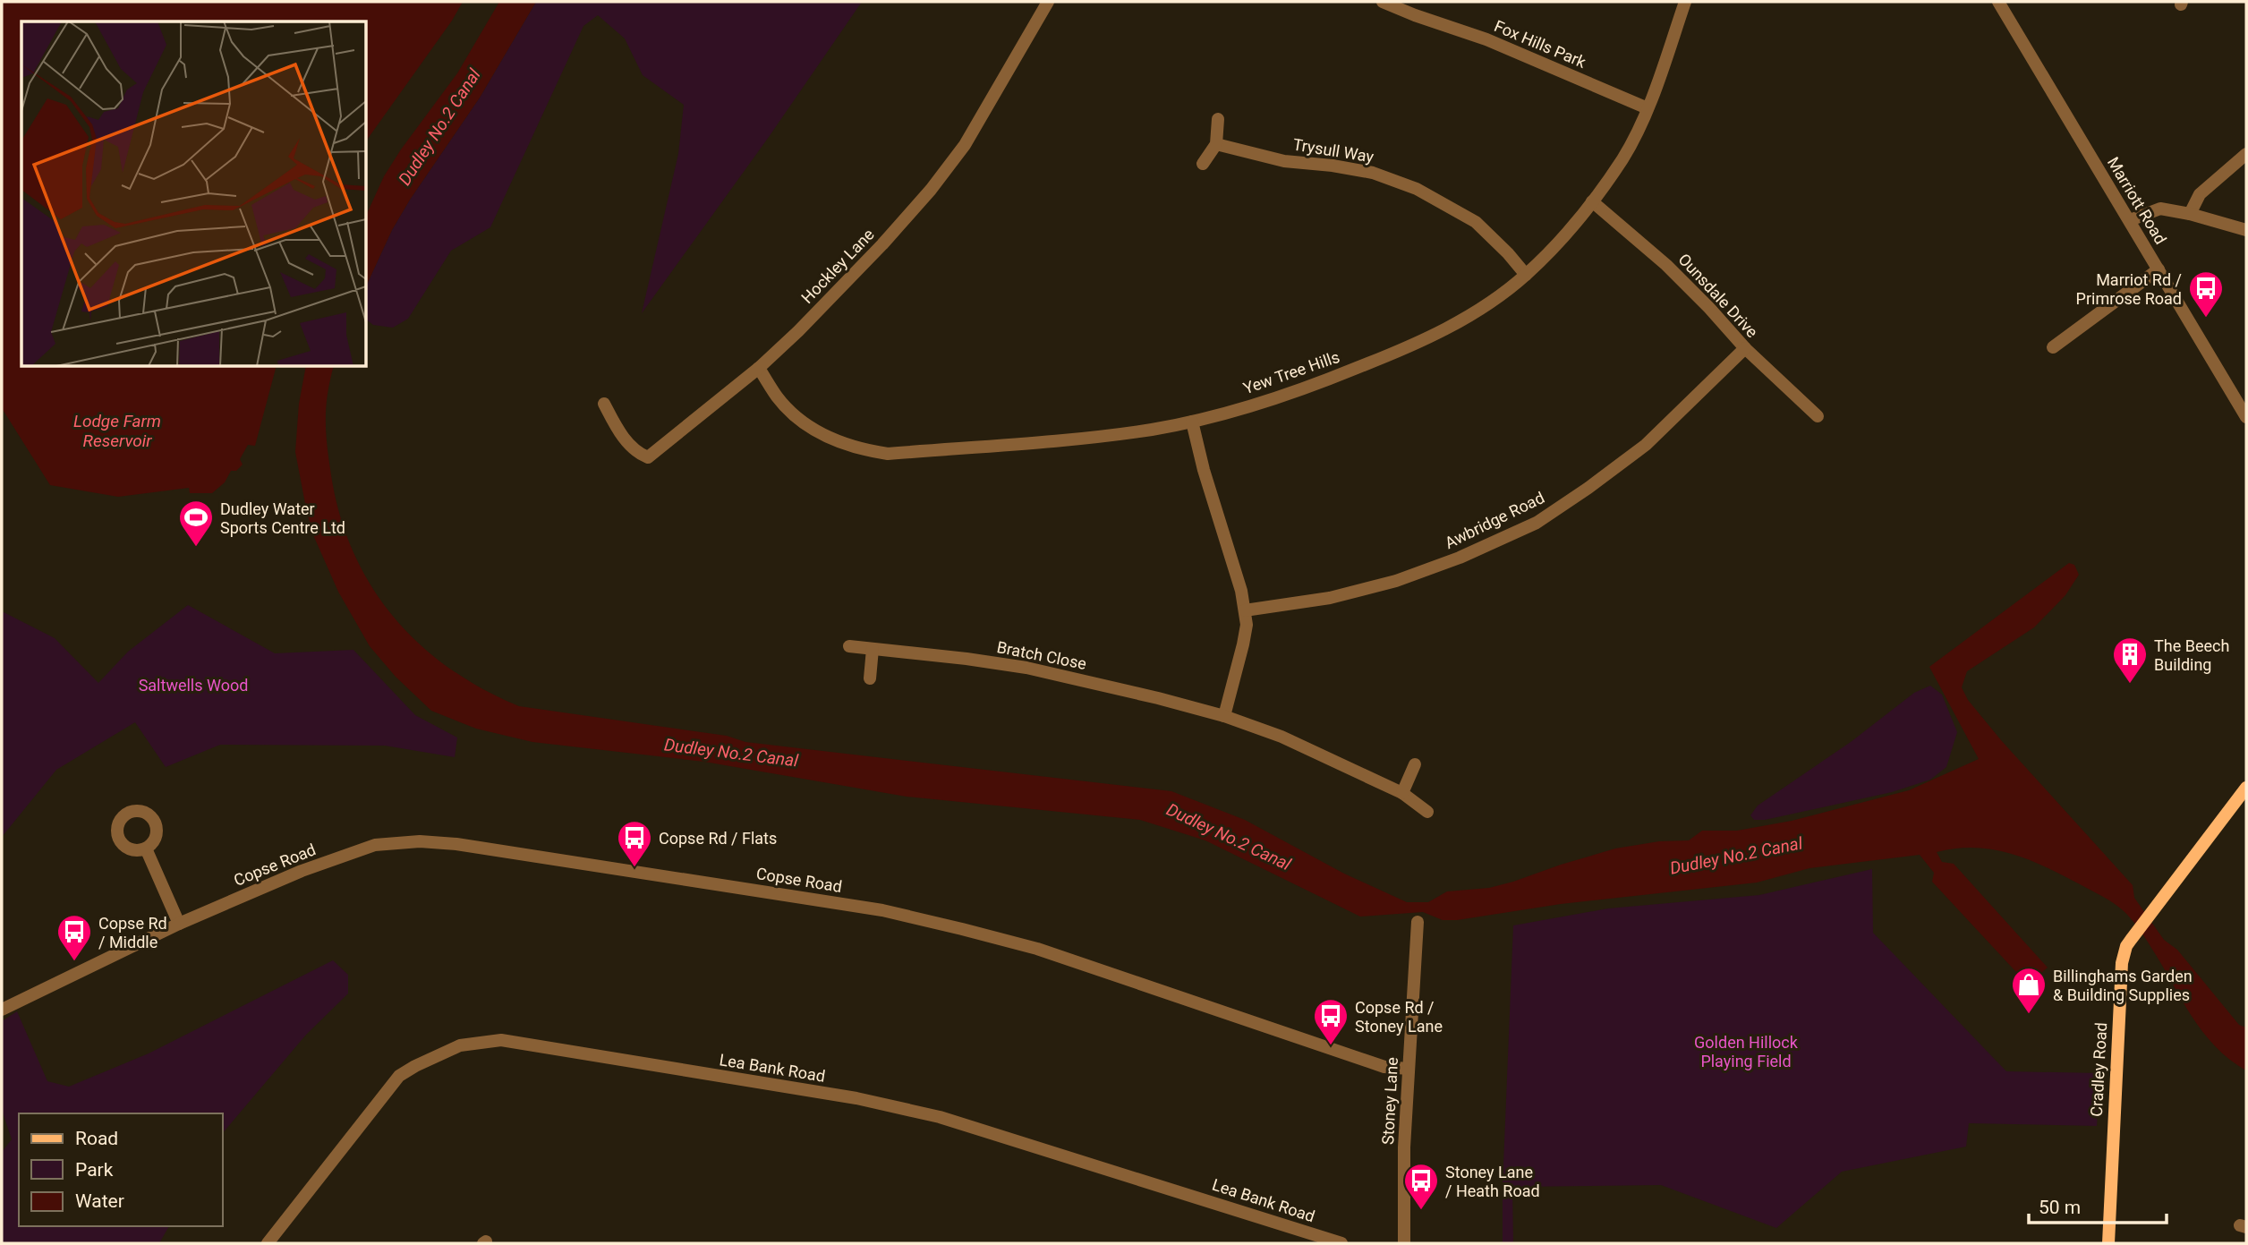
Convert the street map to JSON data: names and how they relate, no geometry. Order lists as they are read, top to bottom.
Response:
{
  "streets": {
    "main road": ["Cradley Road"],
    "street": [
      "Fox Hills Park",
      "Trysull Way",
      "Marriott Road",
      "Hockley Lane",
      "Ounsdale Drive",
      "Yew Tree Hills",
      "Awbridge Road",
      "Bratch Close",
      "Copse Road",
      "Lea Bank Road",
      "Stoney Lane"
    ]
  },
  "crossings": [
    ["Fox Hills Park", "Yew Tree Hills"],
    ["Trysull Way", "Yew Tree Hills"],
    ["Hockley Lane", "Yew Tree Hills"],
    ["Ounsdale Drive", "Yew Tree Hills"],
    ["Ounsdale Drive", "Awbridge Road"],
    ["Copse Road", "Stoney Lane"]
  ],
  "water": ["Dudley No.2 Canal", "Lodge Farm Reservoir"],
  "parks": ["Saltwells Wood", "Golden Hillock Playing Field"],
  "places": {
    "bus stop": [
      "Marriot Rd / Primrose Road",
      "Copse Rd / Flats",
      "Copse Rd / Middle",
      "Copse Rd / Stoney Lane",
      "Stoney Lane / Heath Road"
    ],
    "sports": ["Dudley Water Sports Centre Ltd"],
    "building": ["The Beech Building"],
    "shop": ["Billinghams Garden & Building Supplies"]
  },
  "legend": ["Road", "Park", "Water"],
  "scale_bar": "50 m"
}
